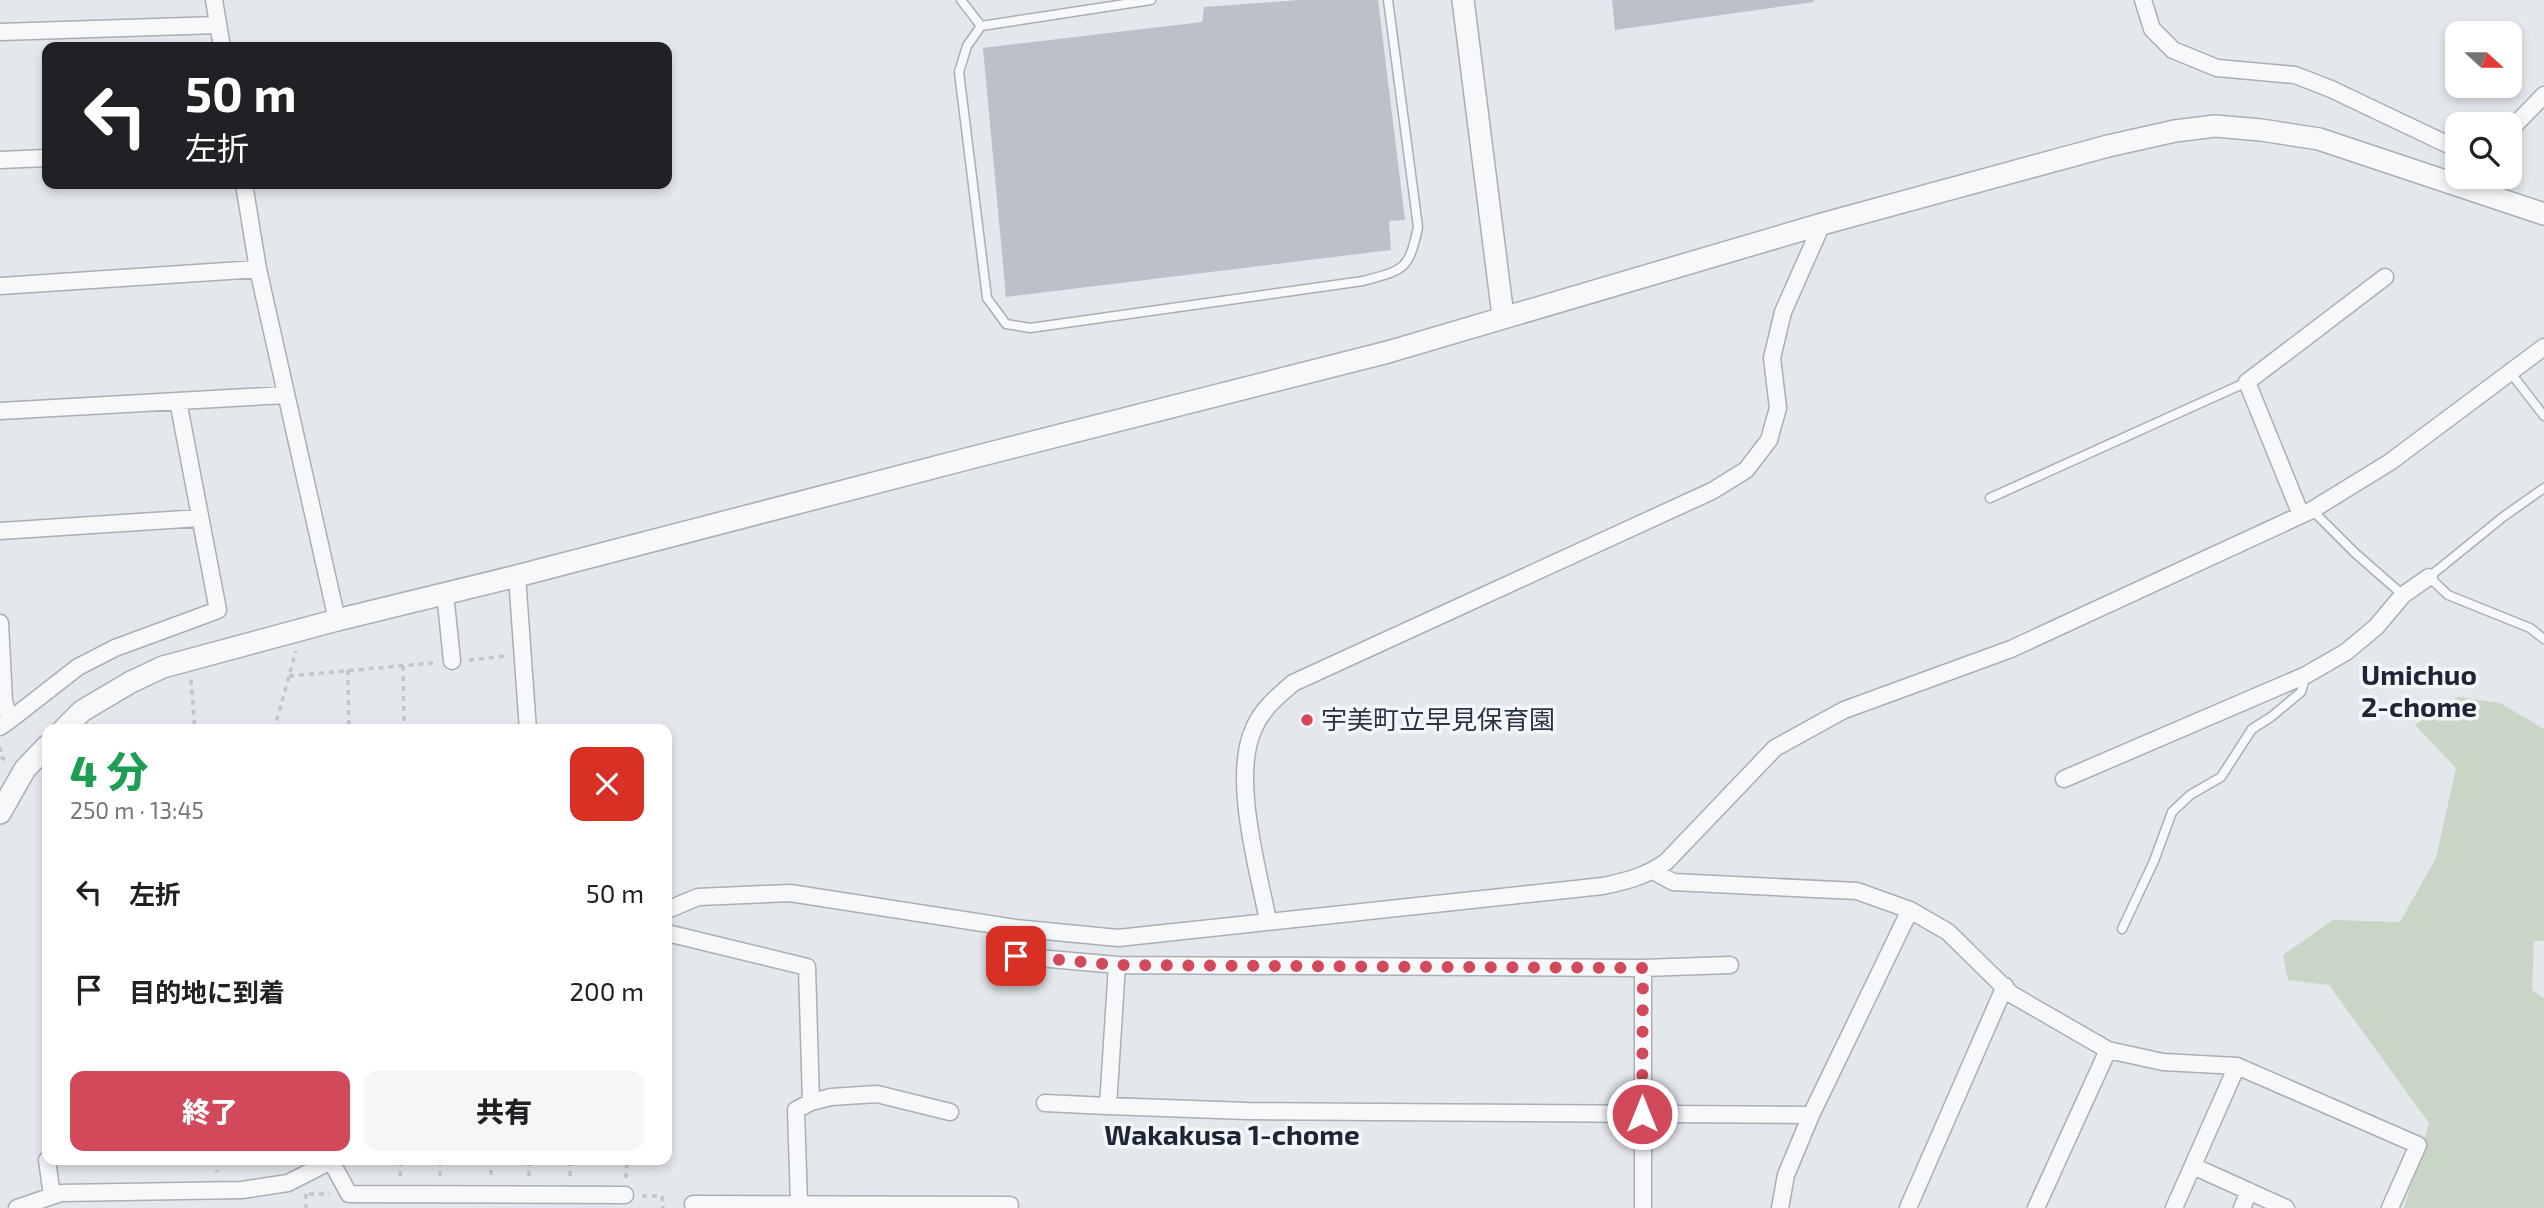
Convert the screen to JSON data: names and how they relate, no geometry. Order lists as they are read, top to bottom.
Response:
{
  "districts": ["Umichuo 2-chome", "Wakakusa 1-chome"],
  "places": ["宇美町立早見保育園"],
  "north": "right",
  "page": {
    "turn": ["50 m", "左折"],
    "heading": ["4 分", "250 m · 13:45"],
    "list": [
      {
        "name": "左折",
        "value": "50 m"
      },
      {
        "name": "目的地に到着",
        "value": "200 m"
      }
    ],
    "buttons": ["終了", "共有"]
  }
}
